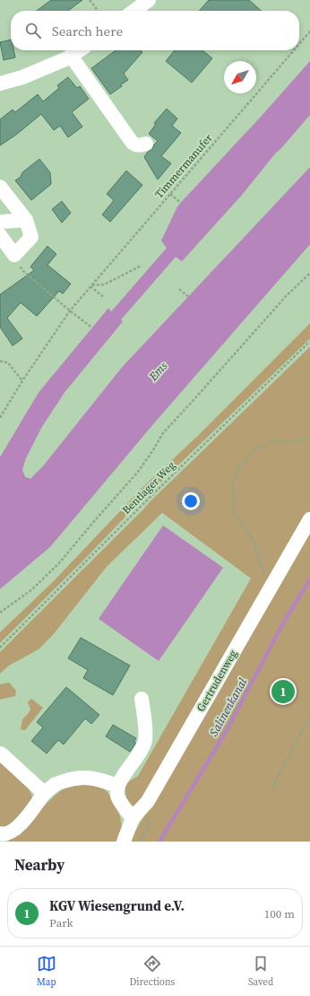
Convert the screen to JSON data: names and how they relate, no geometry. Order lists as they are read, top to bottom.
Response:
{
  "streets": {
    "street": ["Gertrudenweg"],
    "path": ["Timmermanufer", "Bentlager Weg"]
  },
  "water": ["Ems", "Salinenkanal"],
  "north": "bottom left",
  "page": {
    "search": "Search here",
    "pins": "1",
    "heading": "Nearby",
    "list": [
      {
        "mark": "1",
        "name": "KGV Wiesengrund e.V.",
        "note": "Park",
        "value": "100 m"
      }
    ],
    "nav": ["Map", "Directions", "Saved"]
  }
}
